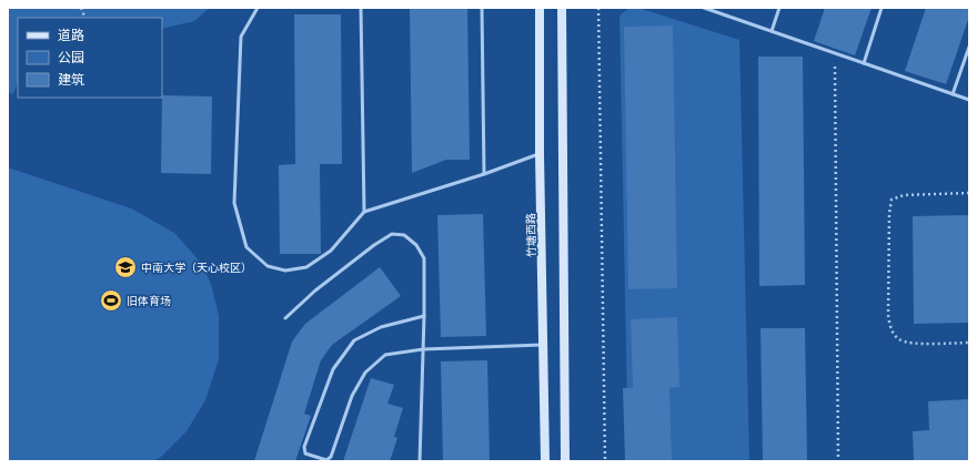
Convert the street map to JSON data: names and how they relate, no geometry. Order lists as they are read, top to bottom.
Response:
{
  "streets": {
    "main road": ["竹塘西路"]
  },
  "places": {
    "school or university": ["中南大学（天心校区）"],
    "sports": ["旧体育场"]
  },
  "legend": ["道路", "公园", "建筑"]
}
